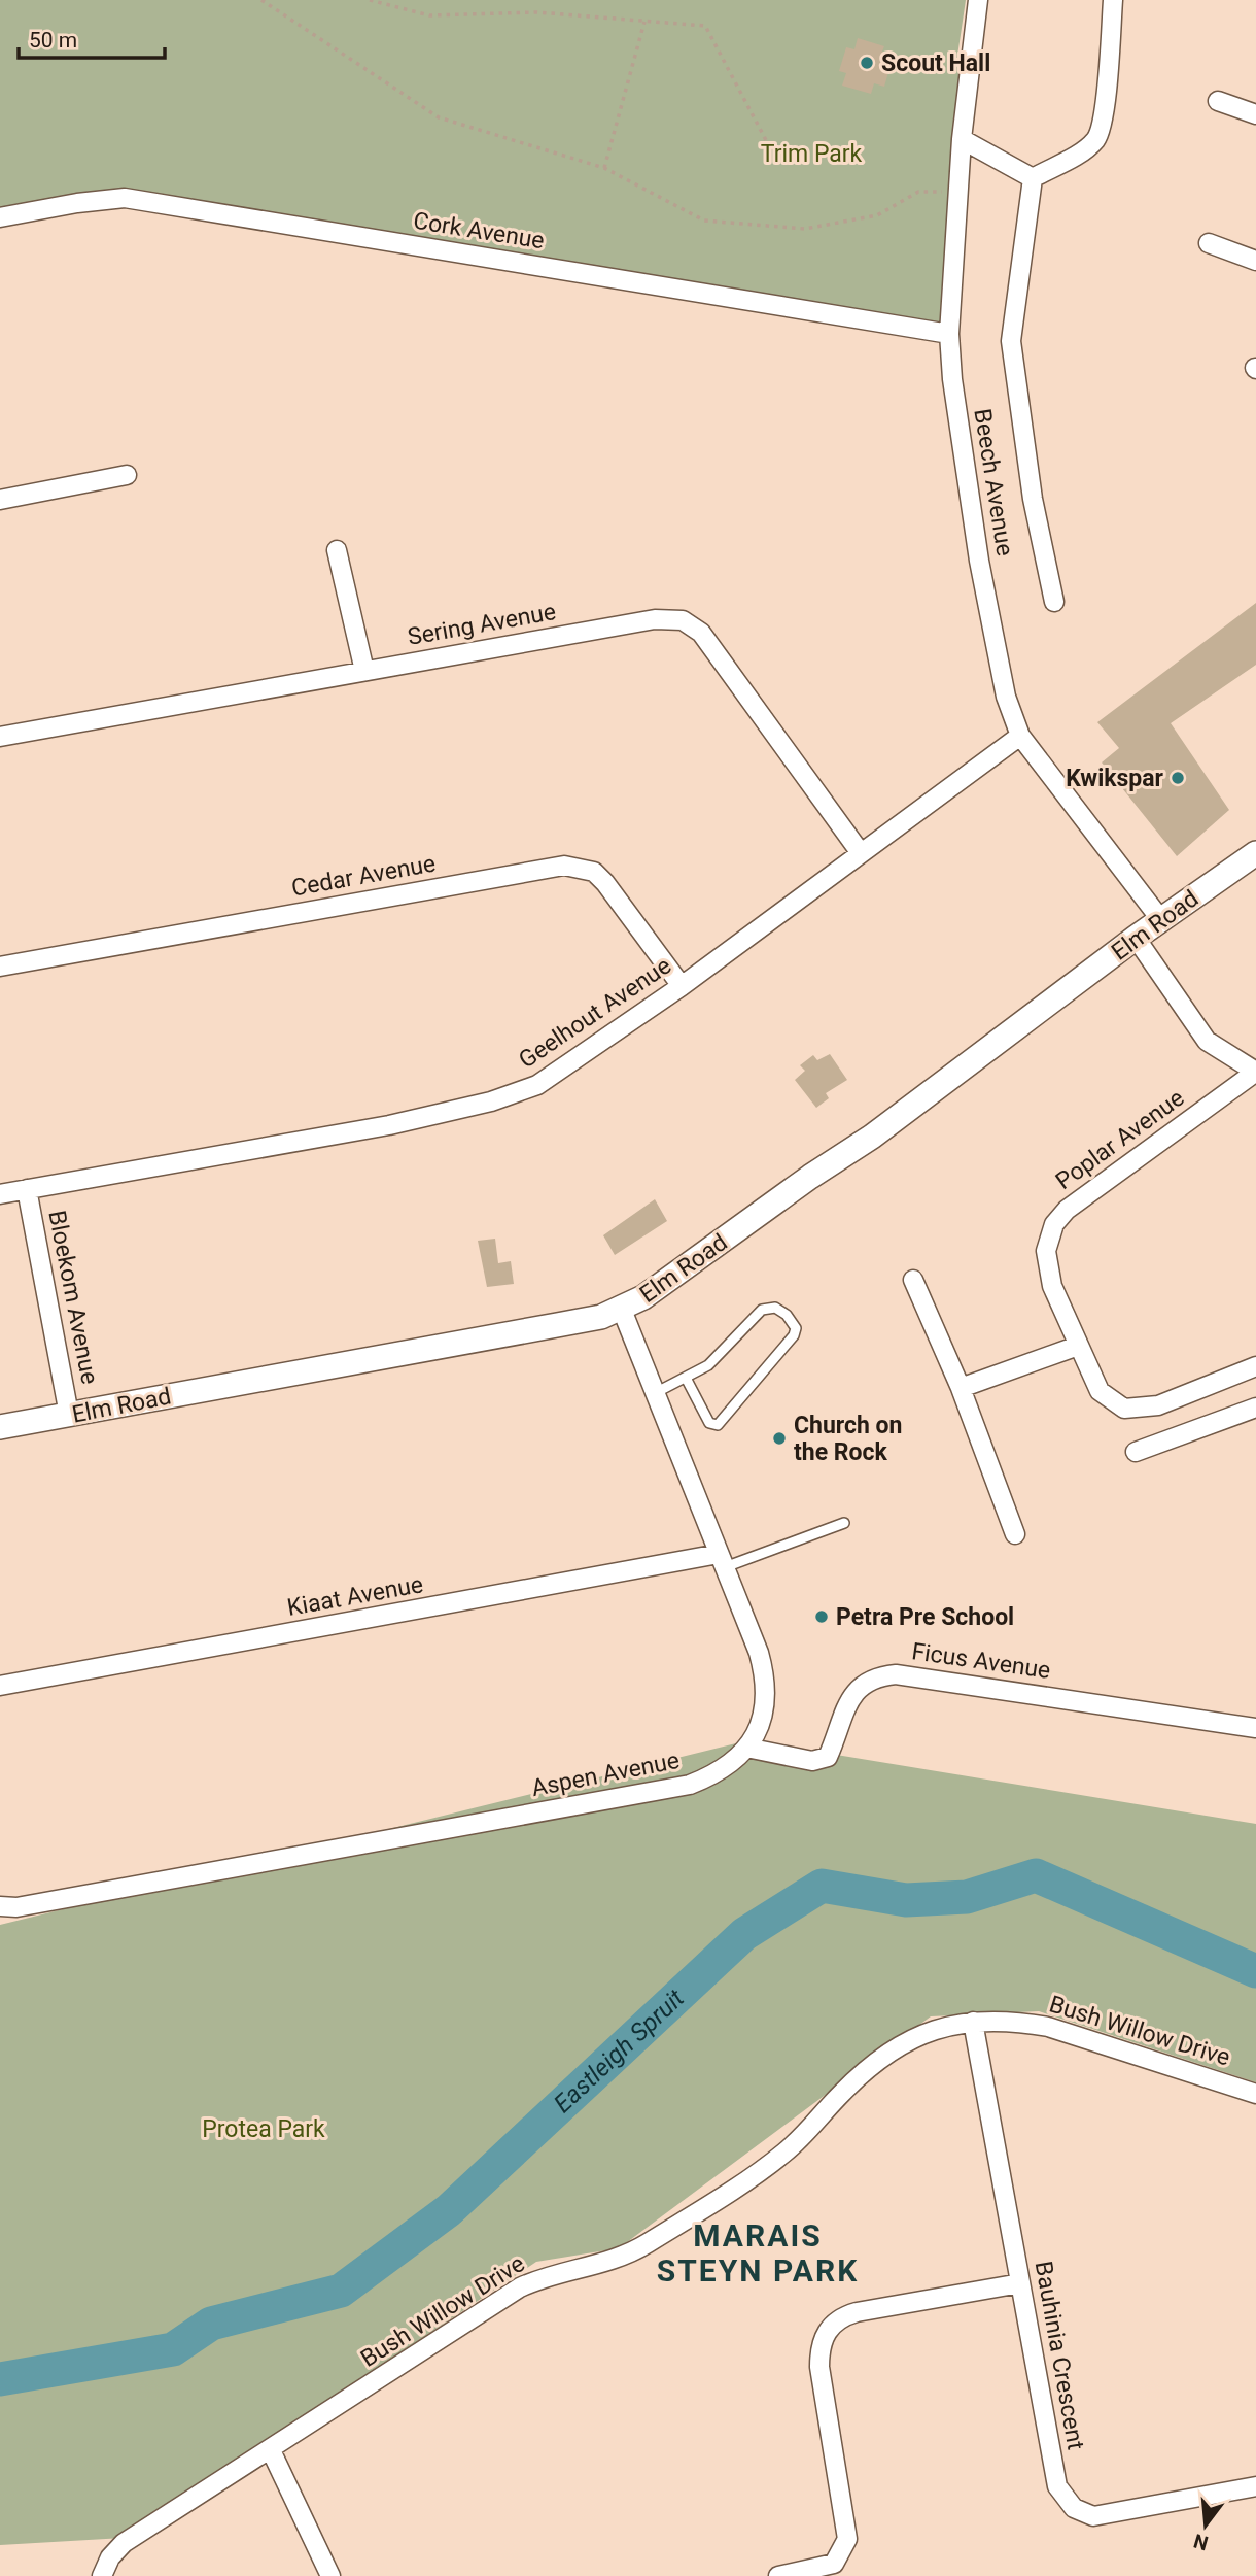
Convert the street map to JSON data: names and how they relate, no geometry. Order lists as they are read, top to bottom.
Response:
{
  "streets": {
    "street": [
      "Cork Avenue",
      "Beech Avenue",
      "Sering Avenue",
      "Cedar Avenue",
      "Elm Road",
      "Geelhout Avenue",
      "Poplar Avenue",
      "Bloekom Avenue",
      "Kiaat Avenue",
      "Ficus Avenue",
      "Aspen Avenue",
      "Bush Willow Drive",
      "Bauhinia Crescent"
    ]
  },
  "crossings": [
    ["Cork Avenue", "Beech Avenue"],
    ["Beech Avenue", "Elm Road"],
    ["Beech Avenue", "Geelhout Avenue"],
    ["Sering Avenue", "Geelhout Avenue"],
    ["Cedar Avenue", "Geelhout Avenue"],
    ["Elm Road", "Bloekom Avenue"],
    ["Elm Road", "Aspen Avenue"],
    ["Geelhout Avenue", "Bloekom Avenue"],
    ["Kiaat Avenue", "Aspen Avenue"],
    ["Ficus Avenue", "Aspen Avenue"],
    ["Bush Willow Drive", "Bauhinia Crescent"]
  ],
  "districts": ["MARAIS STEYN PARK"],
  "water": ["Eastleigh Spruit"],
  "parks": ["Trim Park", "Protea Park"],
  "places": [
    "Scout Hall",
    "Kwikspar",
    "Church on the Rock",
    "Petra Pre School"
  ],
  "scale_bar": "50 m",
  "north": "bottom"
}
